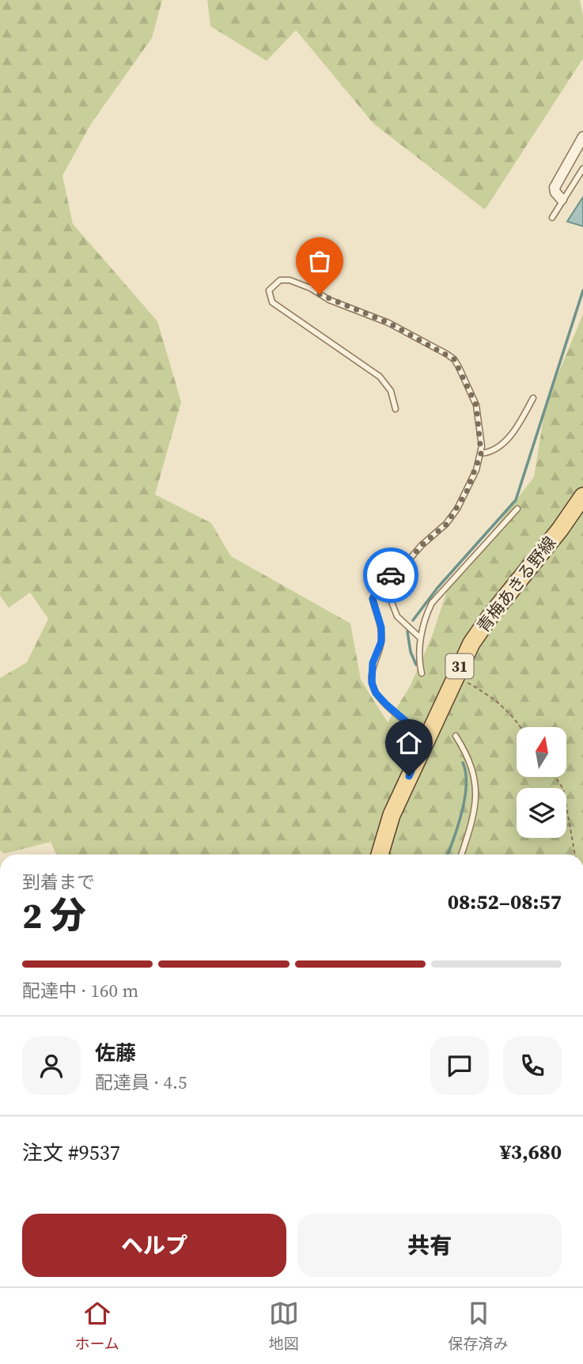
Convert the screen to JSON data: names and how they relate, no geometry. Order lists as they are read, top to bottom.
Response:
{
  "streets": {
    "main road": ["青梅あきる野線", "31"]
  },
  "north": "top",
  "page": {
    "heading": ["2 分", "到着まで", "08:52–08:57"],
    "panel": [
      "佐藤",
      "配達員 · 4.5",
      "注文 #9537",
      "¥3,680"
    ],
    "bar": "配達中 · 160 m",
    "buttons": ["ヘルプ", "共有"],
    "tabs": ["ホーム", "地図", "保存済み"]
  }
}
